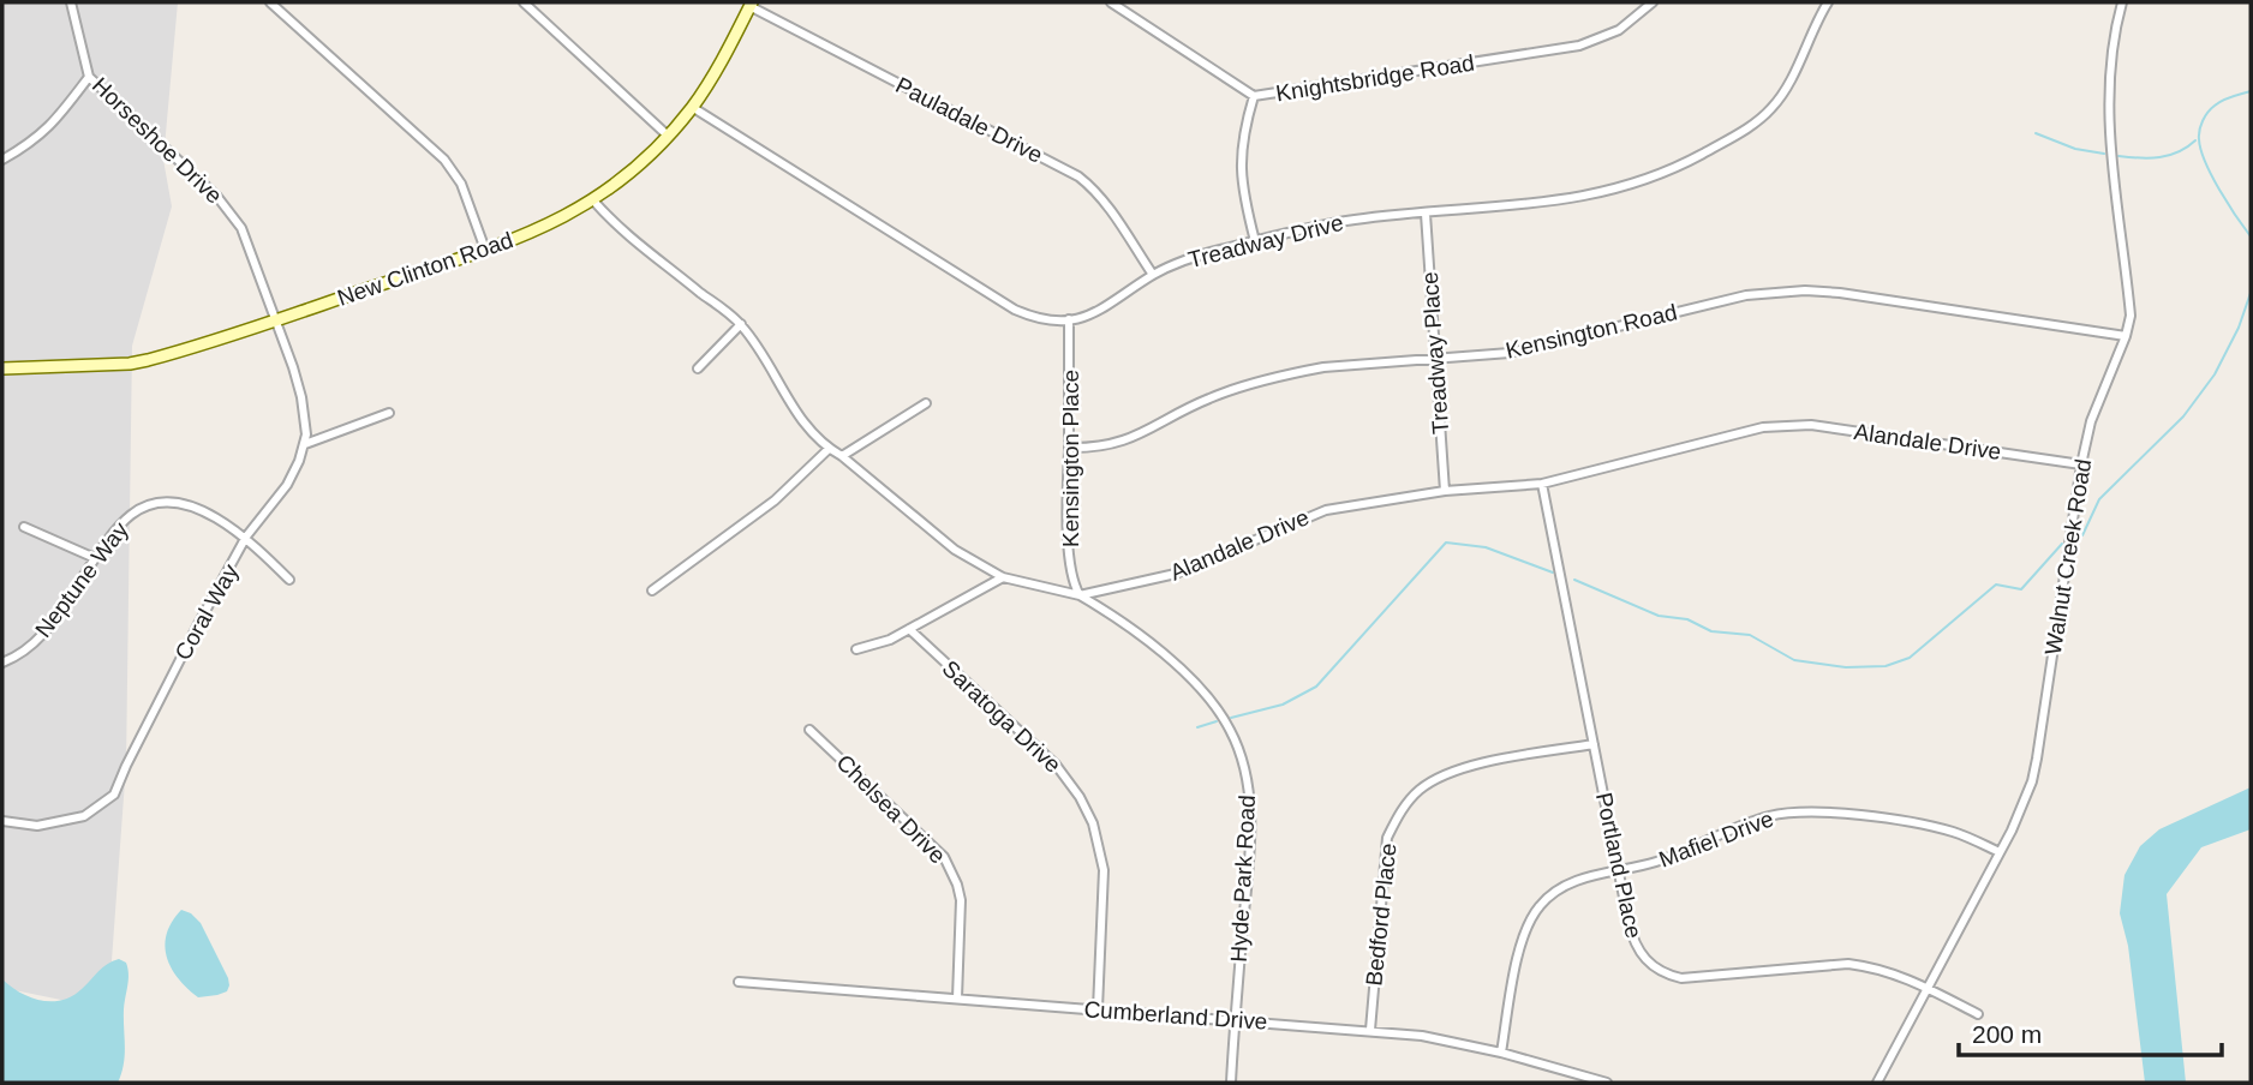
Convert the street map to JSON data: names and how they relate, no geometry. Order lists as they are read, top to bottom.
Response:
{
  "streets": {
    "street": [
      "Knightsbridge Road",
      "Pauladale Drive",
      "Horseshoe Drive",
      "Treadway Drive",
      "New Clinton Road",
      "Kensington Road",
      "Treadway Place",
      "Alandale Drive",
      "Kensington Place",
      "Walnut Creek Road",
      "Neptune Way",
      "Coral Way",
      "Saratoga Drive",
      "Chelsea Drive",
      "Mafiel Drive",
      "Portland Place",
      "Hyde Park Road",
      "Bedford Place",
      "Cumberland Drive"
    ]
  },
  "crossings": [
    ["Pauladale Drive", "Treadway Drive"],
    ["Pauladale Drive", "New Clinton Road"],
    ["Horseshoe Drive", "New Clinton Road"],
    ["Horseshoe Drive", "Coral Way"],
    ["Treadway Drive", "New Clinton Road"],
    ["Treadway Drive", "Treadway Place"],
    ["Treadway Drive", "Kensington Place"],
    ["New Clinton Road", "Alandale Drive"],
    ["New Clinton Road", "Coral Way"],
    ["Kensington Road", "Treadway Place"],
    ["Kensington Road", "Kensington Place"],
    ["Kensington Road", "Walnut Creek Road"],
    ["Treadway Place", "Alandale Drive"],
    ["Alandale Drive", "Kensington Place"],
    ["Alandale Drive", "Walnut Creek Road"],
    ["Alandale Drive", "Portland Place"],
    ["Alandale Drive", "Hyde Park Road"],
    ["Kensington Place", "Hyde Park Road"],
    ["Walnut Creek Road", "Mafiel Drive"],
    ["Walnut Creek Road", "Portland Place"],
    ["Neptune Way", "Coral Way"],
    ["Saratoga Drive", "Cumberland Drive"],
    ["Chelsea Drive", "Cumberland Drive"],
    ["Mafiel Drive", "Portland Place"],
    ["Mafiel Drive", "Cumberland Drive"],
    ["Portland Place", "Bedford Place"],
    ["Hyde Park Road", "Cumberland Drive"],
    ["Bedford Place", "Cumberland Drive"]
  ],
  "scale_bar": "200 m"
}
